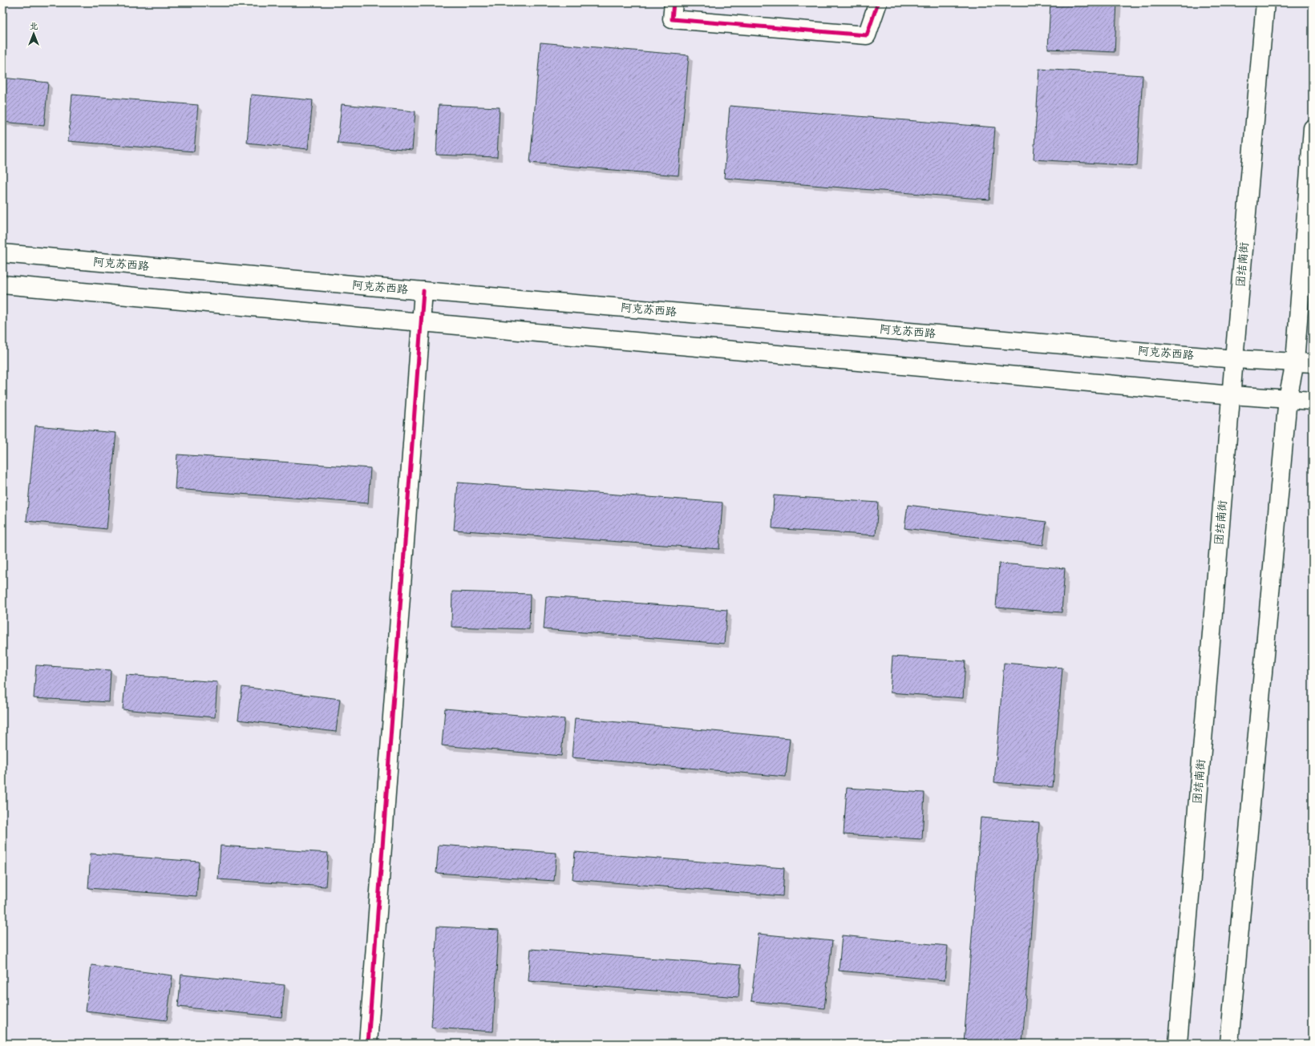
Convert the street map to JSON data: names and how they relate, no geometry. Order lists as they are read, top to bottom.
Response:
{
  "streets": {
    "main road": ["阿克苏西路", "团结南街"]
  },
  "crossings": [
    ["阿克苏西路", "团结南街"]
  ],
  "north": "top"
}
